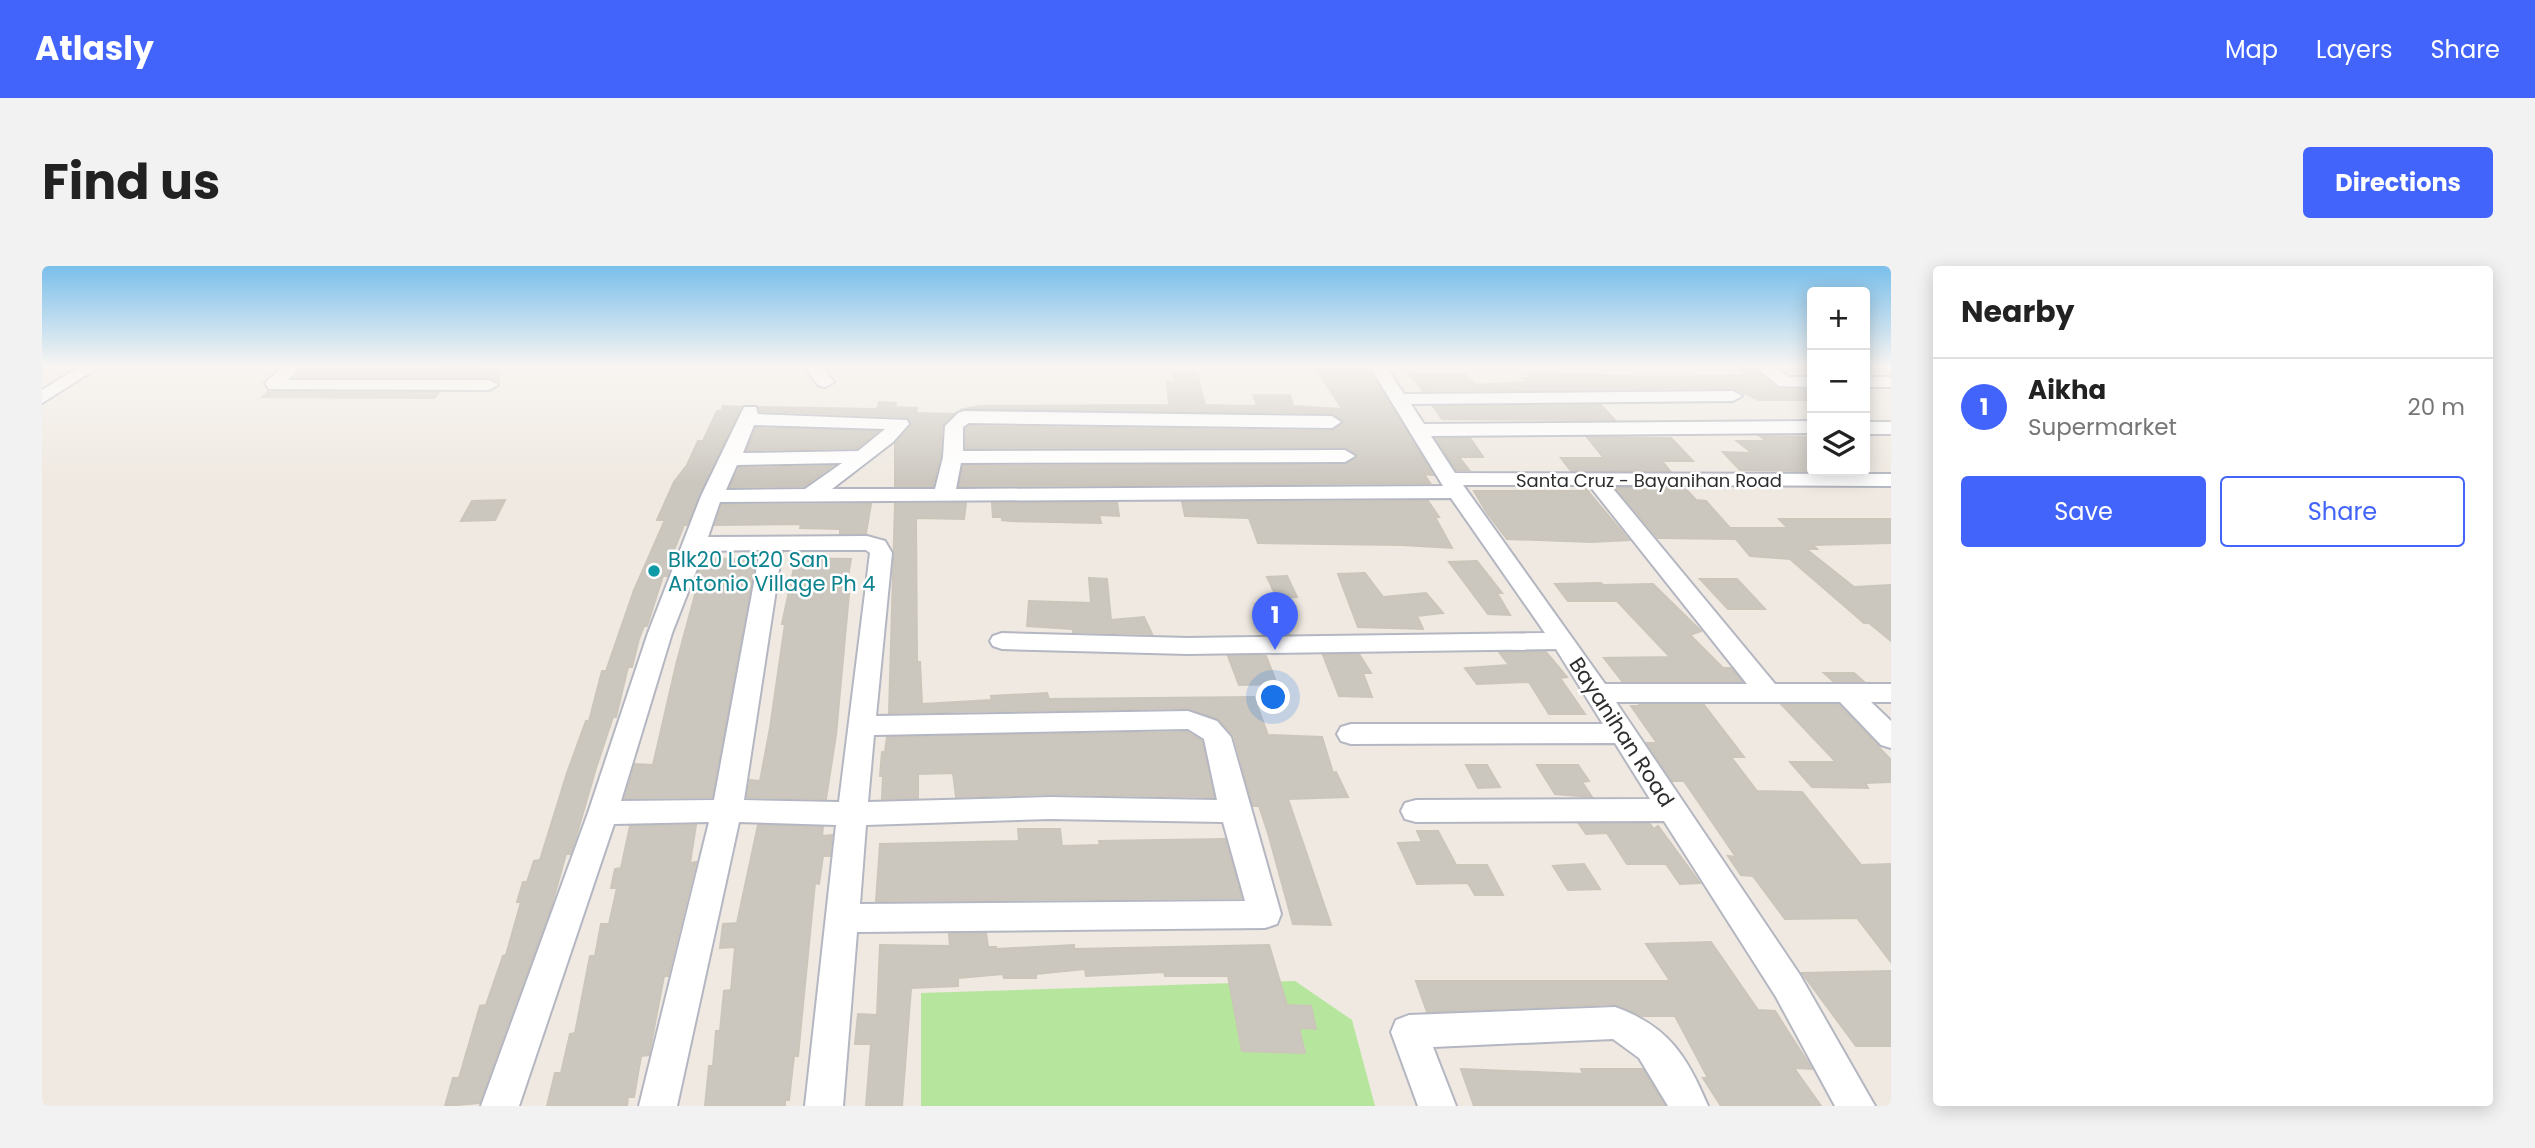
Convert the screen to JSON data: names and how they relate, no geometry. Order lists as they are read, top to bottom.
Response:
{
  "streets": {
    "street": ["Santa Cruz - Bayanihan Road", "Bayanihan Road"]
  },
  "crossings": [
    ["Santa Cruz - Bayanihan Road", "Bayanihan Road"]
  ],
  "places": ["Blk20 Lot20 San Antonio Village Ph 4"],
  "page": {
    "header": "Atlasly",
    "nav": ["Map", "Layers", "Share"],
    "title": "Find us",
    "buttons": [
      "Directions",
      ["Save", "Share"]
    ],
    "heading": "Nearby",
    "map_buttons": ["+", "−"],
    "list": [
      {
        "mark": "1",
        "name": "Aikha",
        "note": "Supermarket",
        "value": "20 m"
      }
    ],
    "pins": "1"
  }
}
